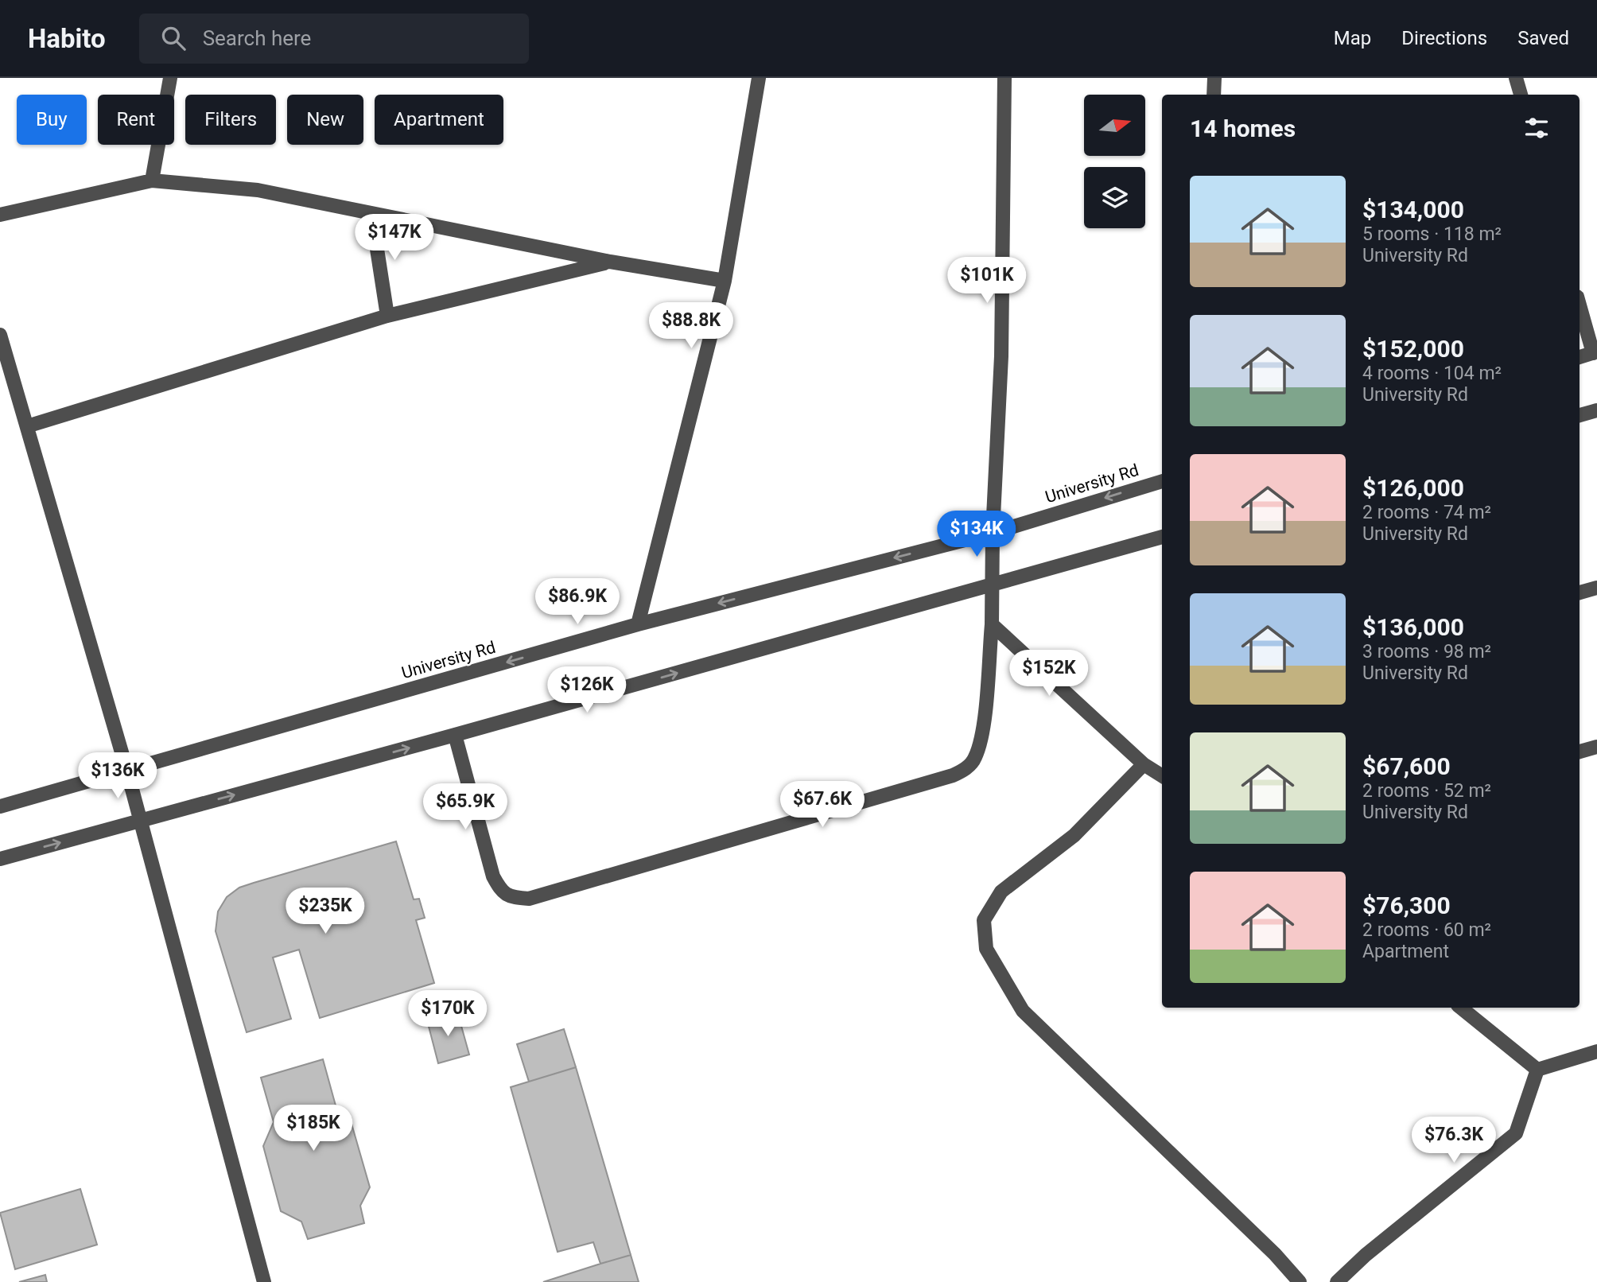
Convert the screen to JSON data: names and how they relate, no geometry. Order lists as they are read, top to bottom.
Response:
{
  "streets": {
    "street": ["University Rd"]
  },
  "north": "right",
  "page": {
    "header": "Habito",
    "search": "Search here",
    "nav": ["Map", "Directions", "Saved"],
    "chip": [
      "Buy",
      "Rent",
      "Filters",
      "New",
      "Apartment"
    ],
    "heading": "14 homes",
    "list": [
      {
        "name": "$134,000",
        "note": "5 rooms · 118 m² · University Rd"
      },
      {
        "name": "$152,000",
        "note": "4 rooms · 104 m² · University Rd"
      },
      {
        "name": "$126,000",
        "note": "2 rooms · 74 m² · University Rd"
      },
      {
        "name": "$136,000",
        "note": "3 rooms · 98 m² · University Rd"
      },
      {
        "name": "$67,600",
        "note": "2 rooms · 52 m² · University Rd"
      },
      {
        "name": "$76,300",
        "note": "2 rooms · 60 m² · Apartment"
      }
    ],
    "price": [
      "$147K",
      "$101K",
      "$88.8K",
      "$134K",
      "$86.9K",
      "$152K",
      "$126K",
      "$136K",
      "$67.6K",
      "$65.9K",
      "$235K",
      "$170K",
      "$185K",
      "$76.3K"
    ]
  }
}
